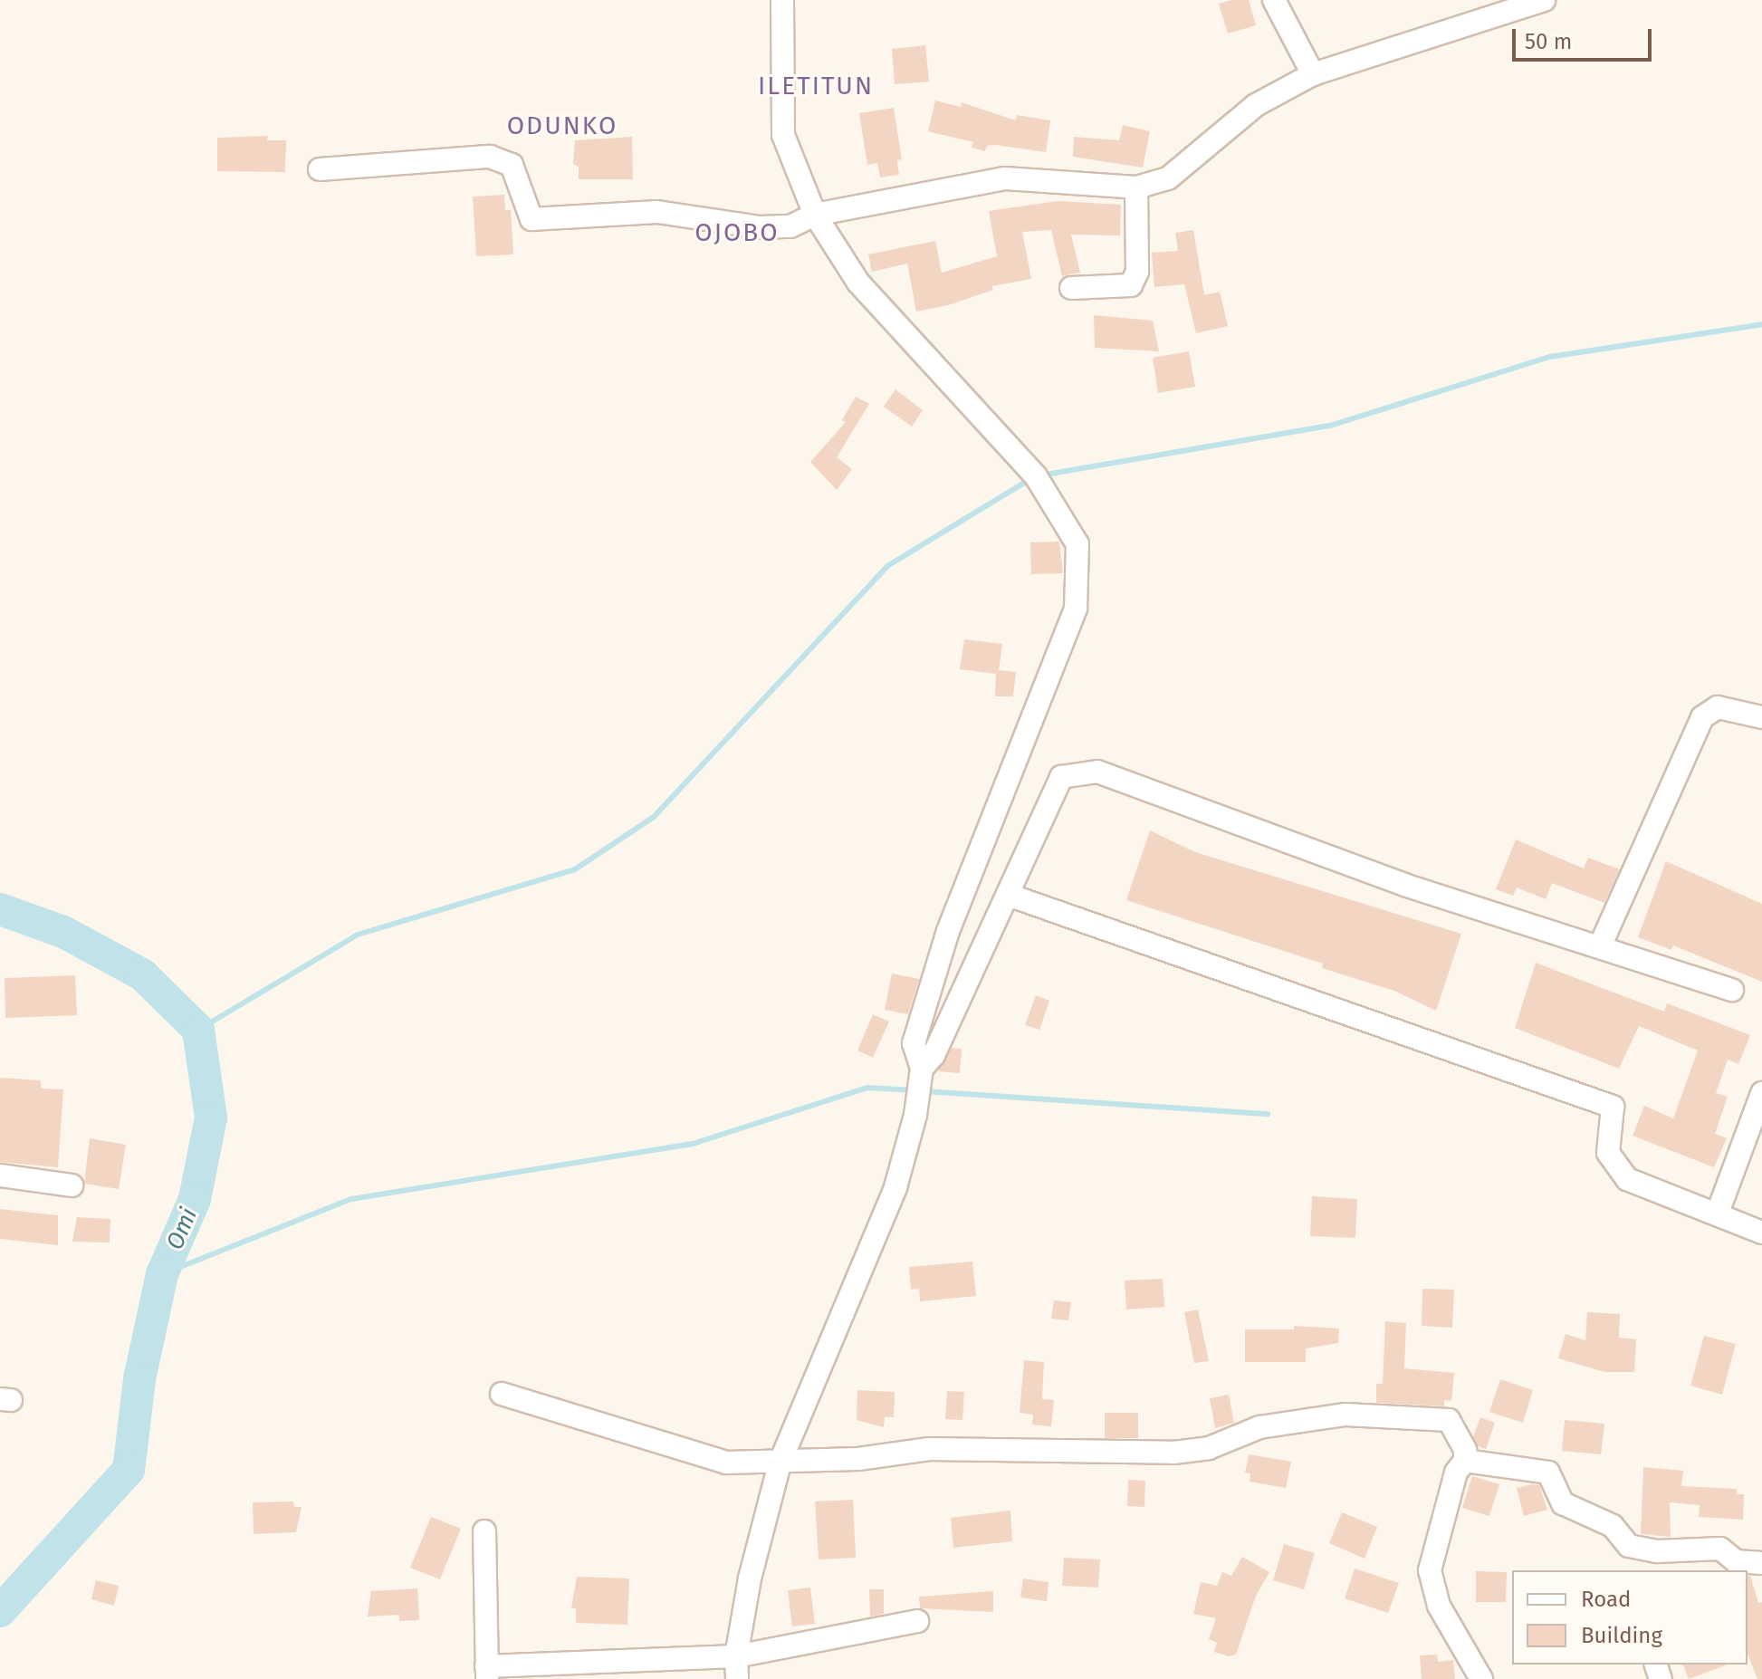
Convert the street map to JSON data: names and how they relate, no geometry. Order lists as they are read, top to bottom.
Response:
{
  "districts": ["ILETITUN", "ODUNKO", "OJOBO"],
  "water": ["Omi"],
  "legend": ["Road", "Building"],
  "scale_bar": "50 m"
}
